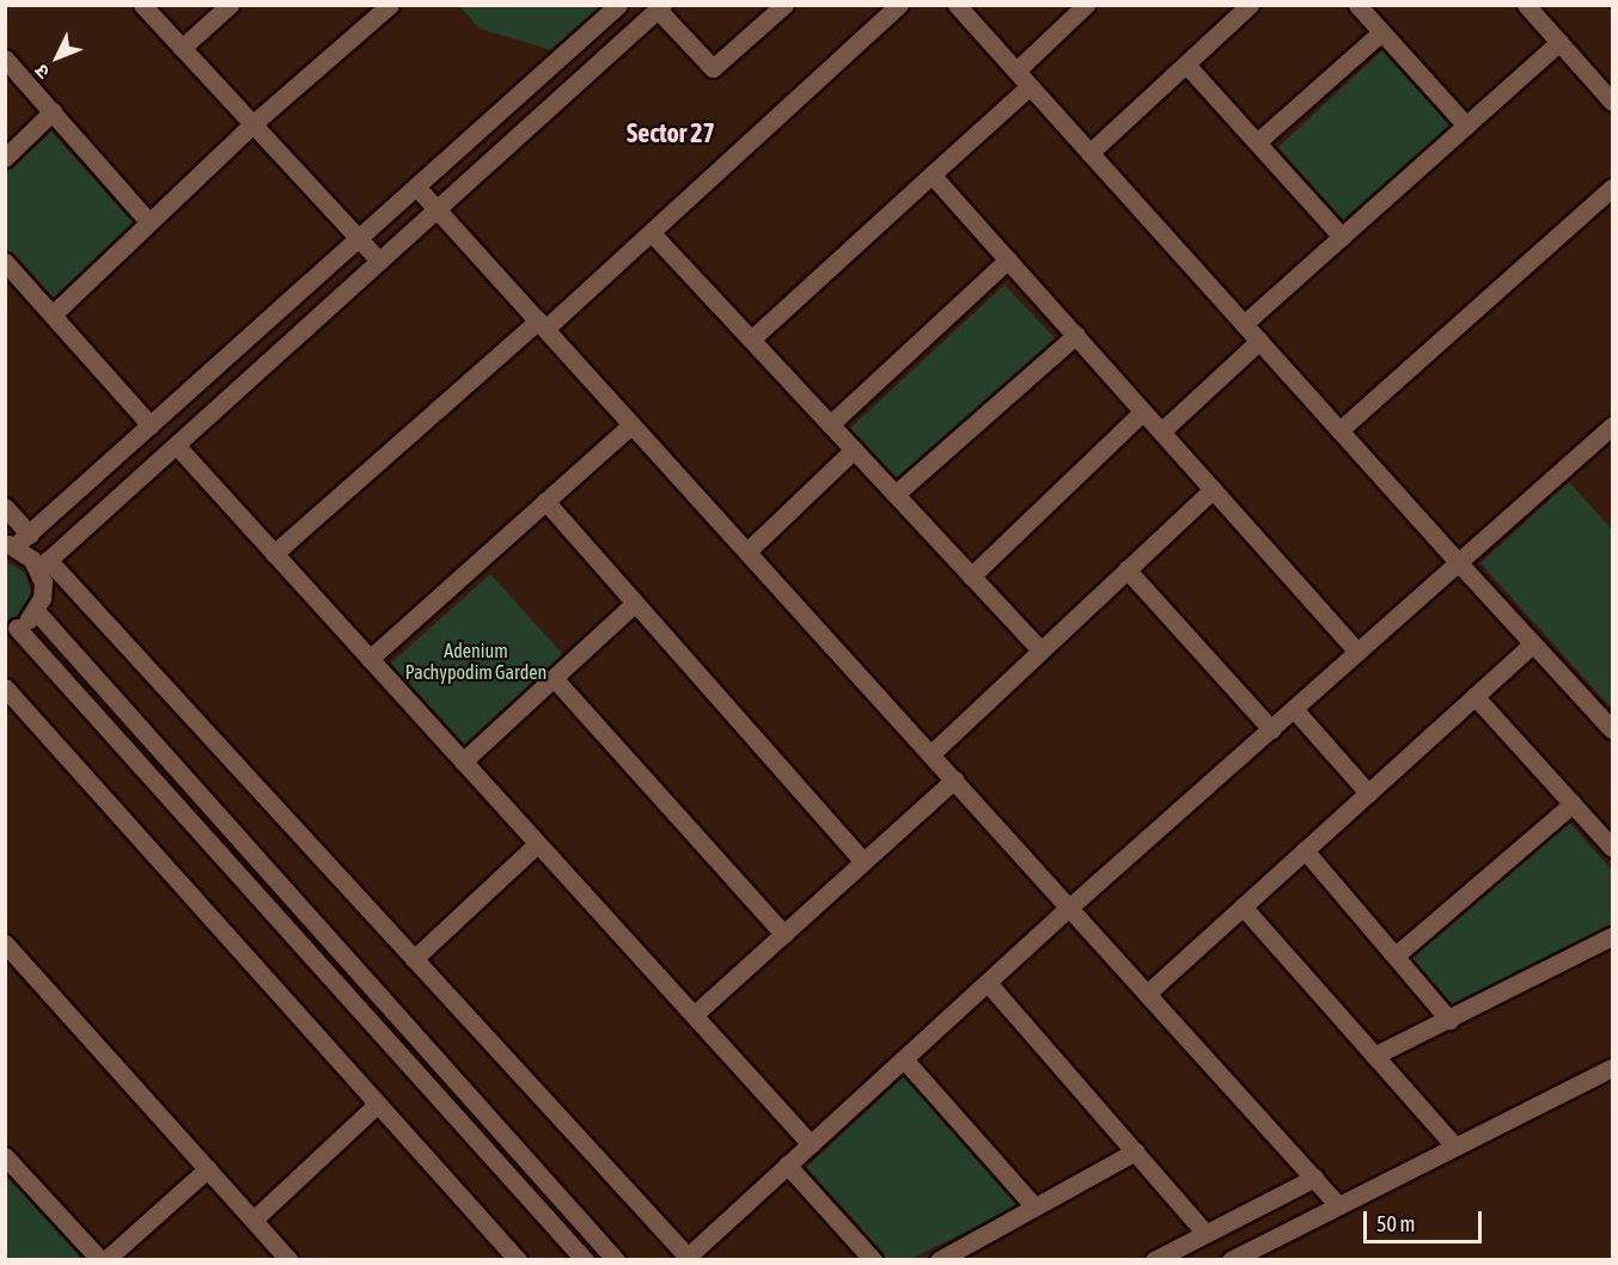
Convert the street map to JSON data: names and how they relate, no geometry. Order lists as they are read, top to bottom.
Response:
{
  "districts": ["Sector 27"],
  "parks": ["Adenium Pachypodim Garden"],
  "scale_bar": "50 m",
  "north": "bottom left"
}
